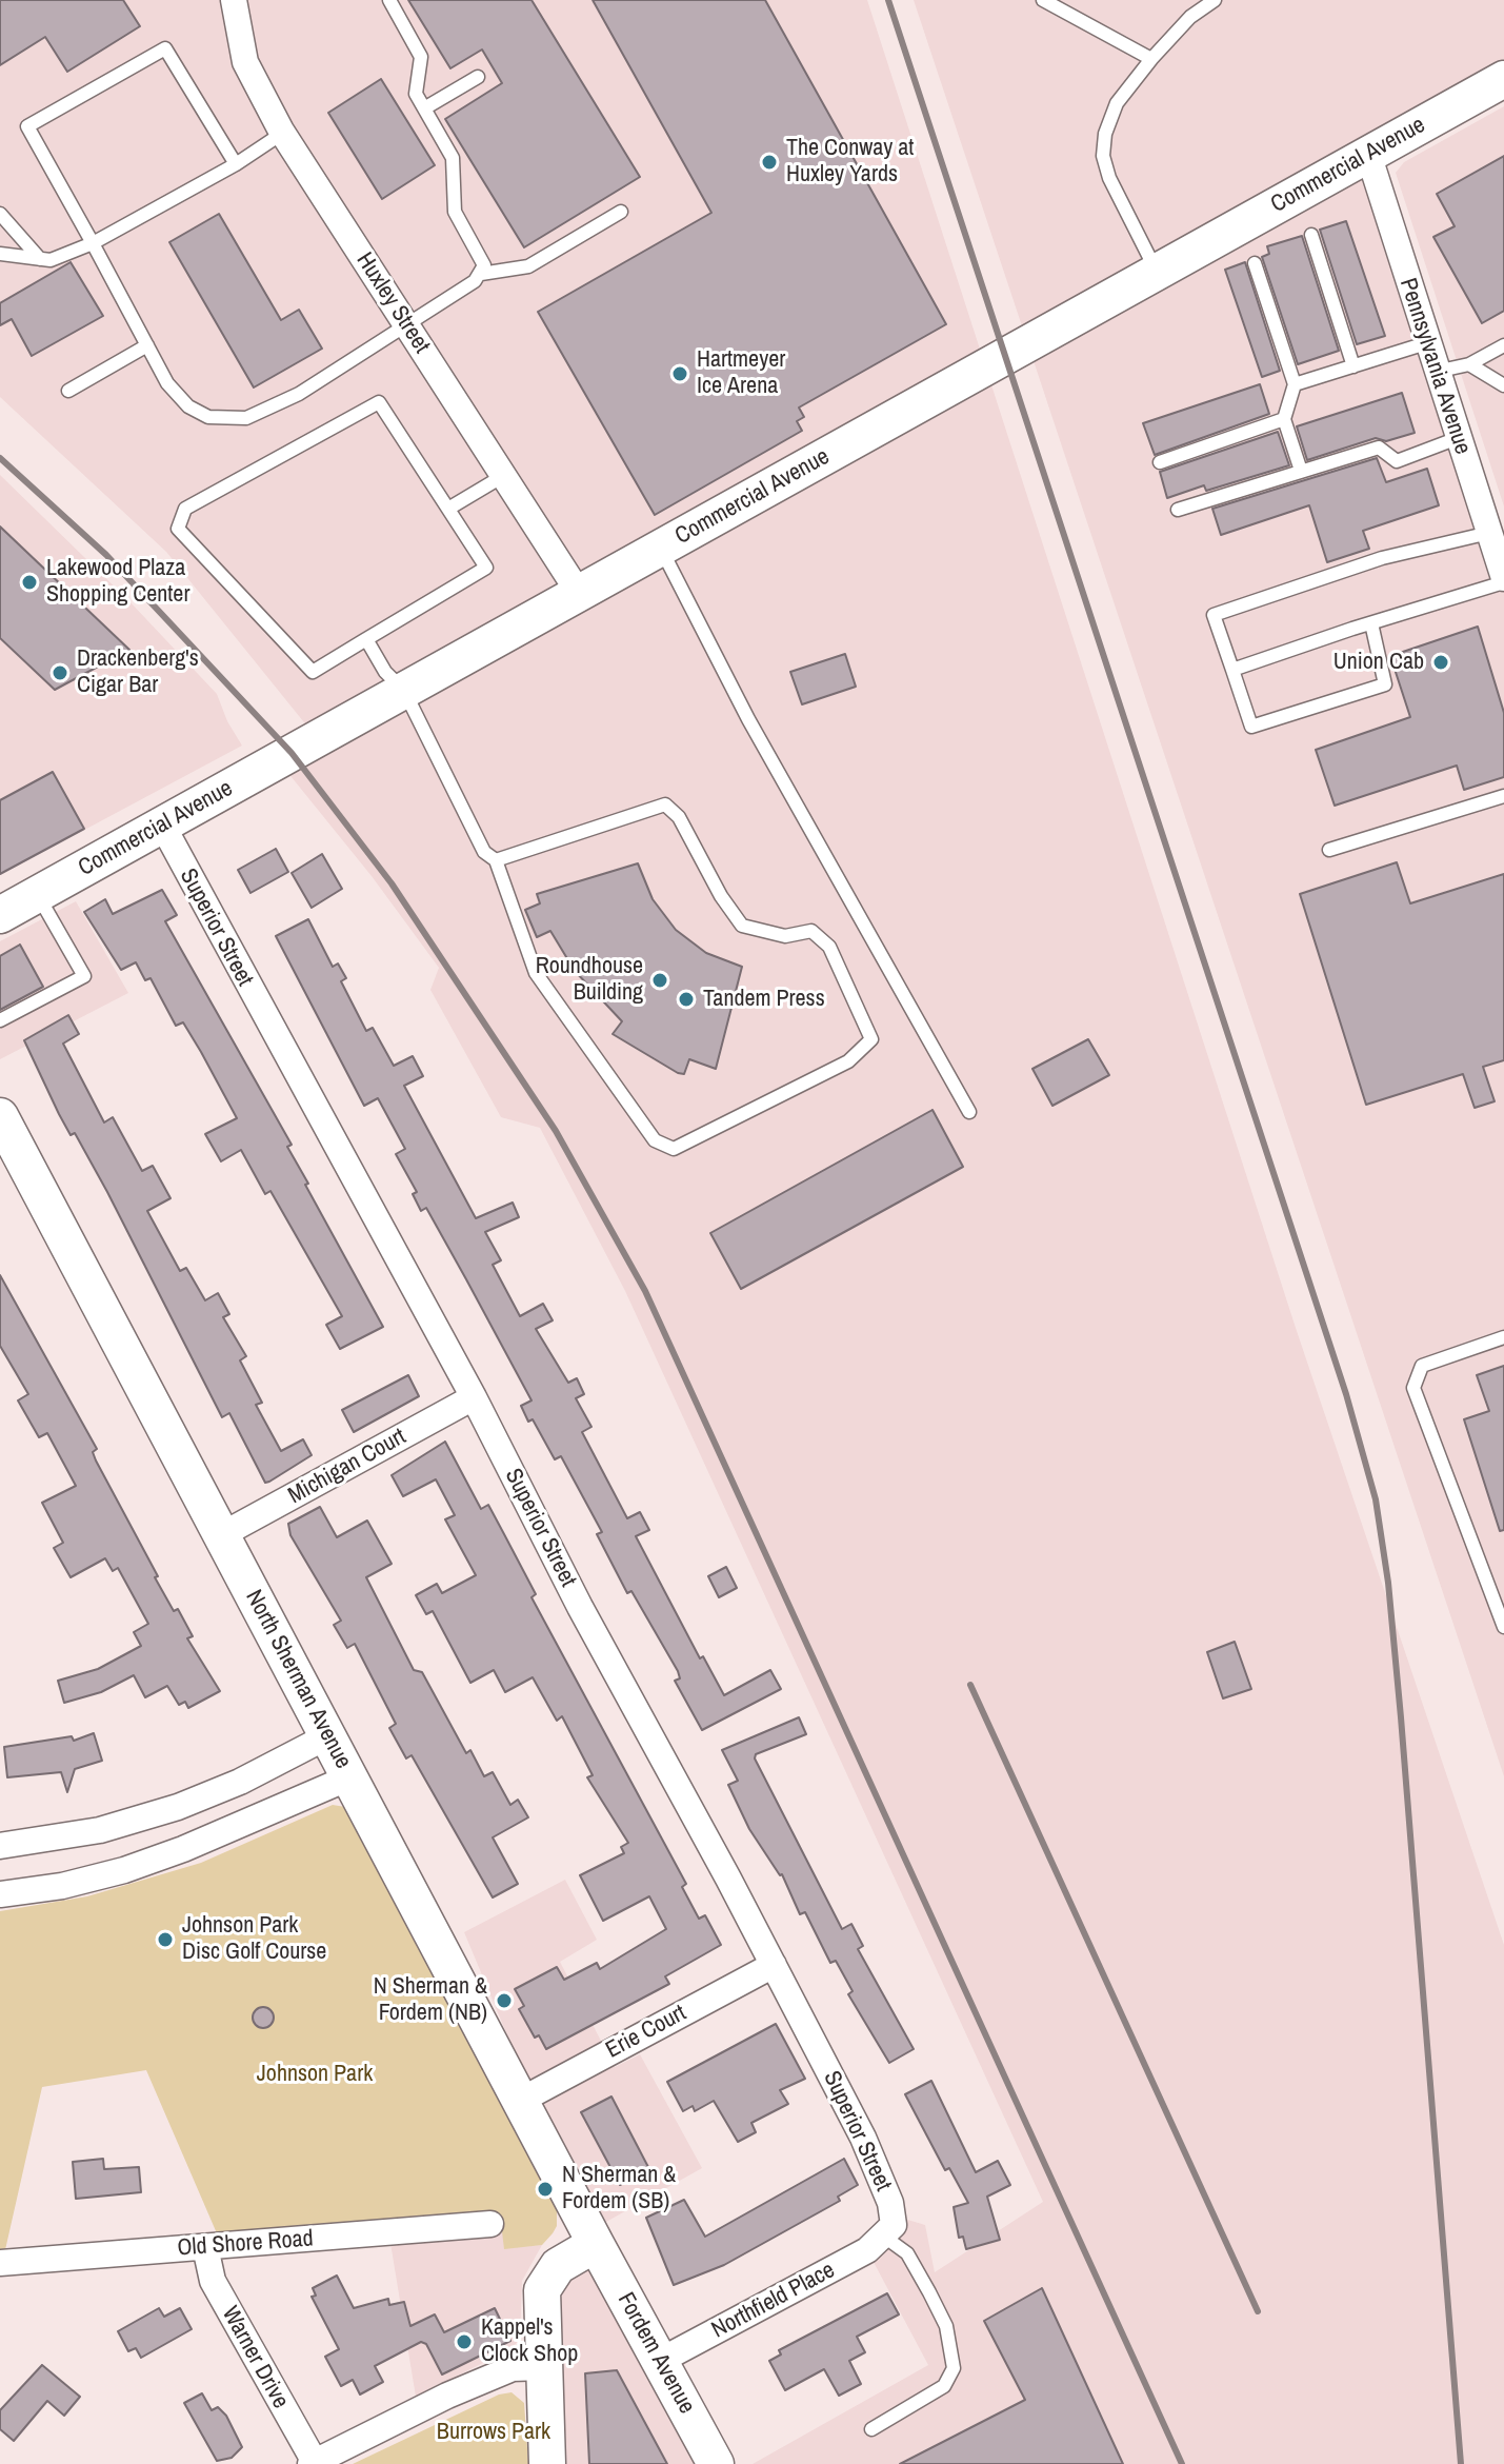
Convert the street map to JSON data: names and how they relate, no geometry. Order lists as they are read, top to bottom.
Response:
{
  "streets": {
    "street": [
      "Commercial Avenue",
      "Huxley Street",
      "Pennsylvania Avenue",
      "Superior Street",
      "Michigan Court",
      "North Sherman Avenue",
      "Erie Court",
      "Old Shore Road",
      "Northfield Place",
      "Fordem Avenue",
      "Warner Drive"
    ]
  },
  "crossings": [
    ["Commercial Avenue", "Huxley Street"],
    ["Commercial Avenue", "Pennsylvania Avenue"],
    ["Commercial Avenue", "Superior Street"],
    ["Superior Street", "Michigan Court"],
    ["Superior Street", "Erie Court"],
    ["Superior Street", "Northfield Place"],
    ["Michigan Court", "North Sherman Avenue"],
    ["North Sherman Avenue", "Erie Court"],
    ["North Sherman Avenue", "Fordem Avenue"],
    ["Old Shore Road", "Warner Drive"],
    ["Northfield Place", "Fordem Avenue"]
  ],
  "parks": ["Johnson Park", "Burrows Park"],
  "places": [
    "The Conway at Huxley Yards",
    "Hartmeyer Ice Arena",
    "Lakewood Plaza Shopping Center",
    "Union Cab",
    "Drackenberg's Cigar Bar",
    "Roundhouse Building",
    "Tandem Press",
    "Johnson Park Disc Golf Course",
    "N Sherman & Fordem (NB)",
    "N Sherman & Fordem (SB)",
    "Kappel's Clock Shop"
  ]
}
